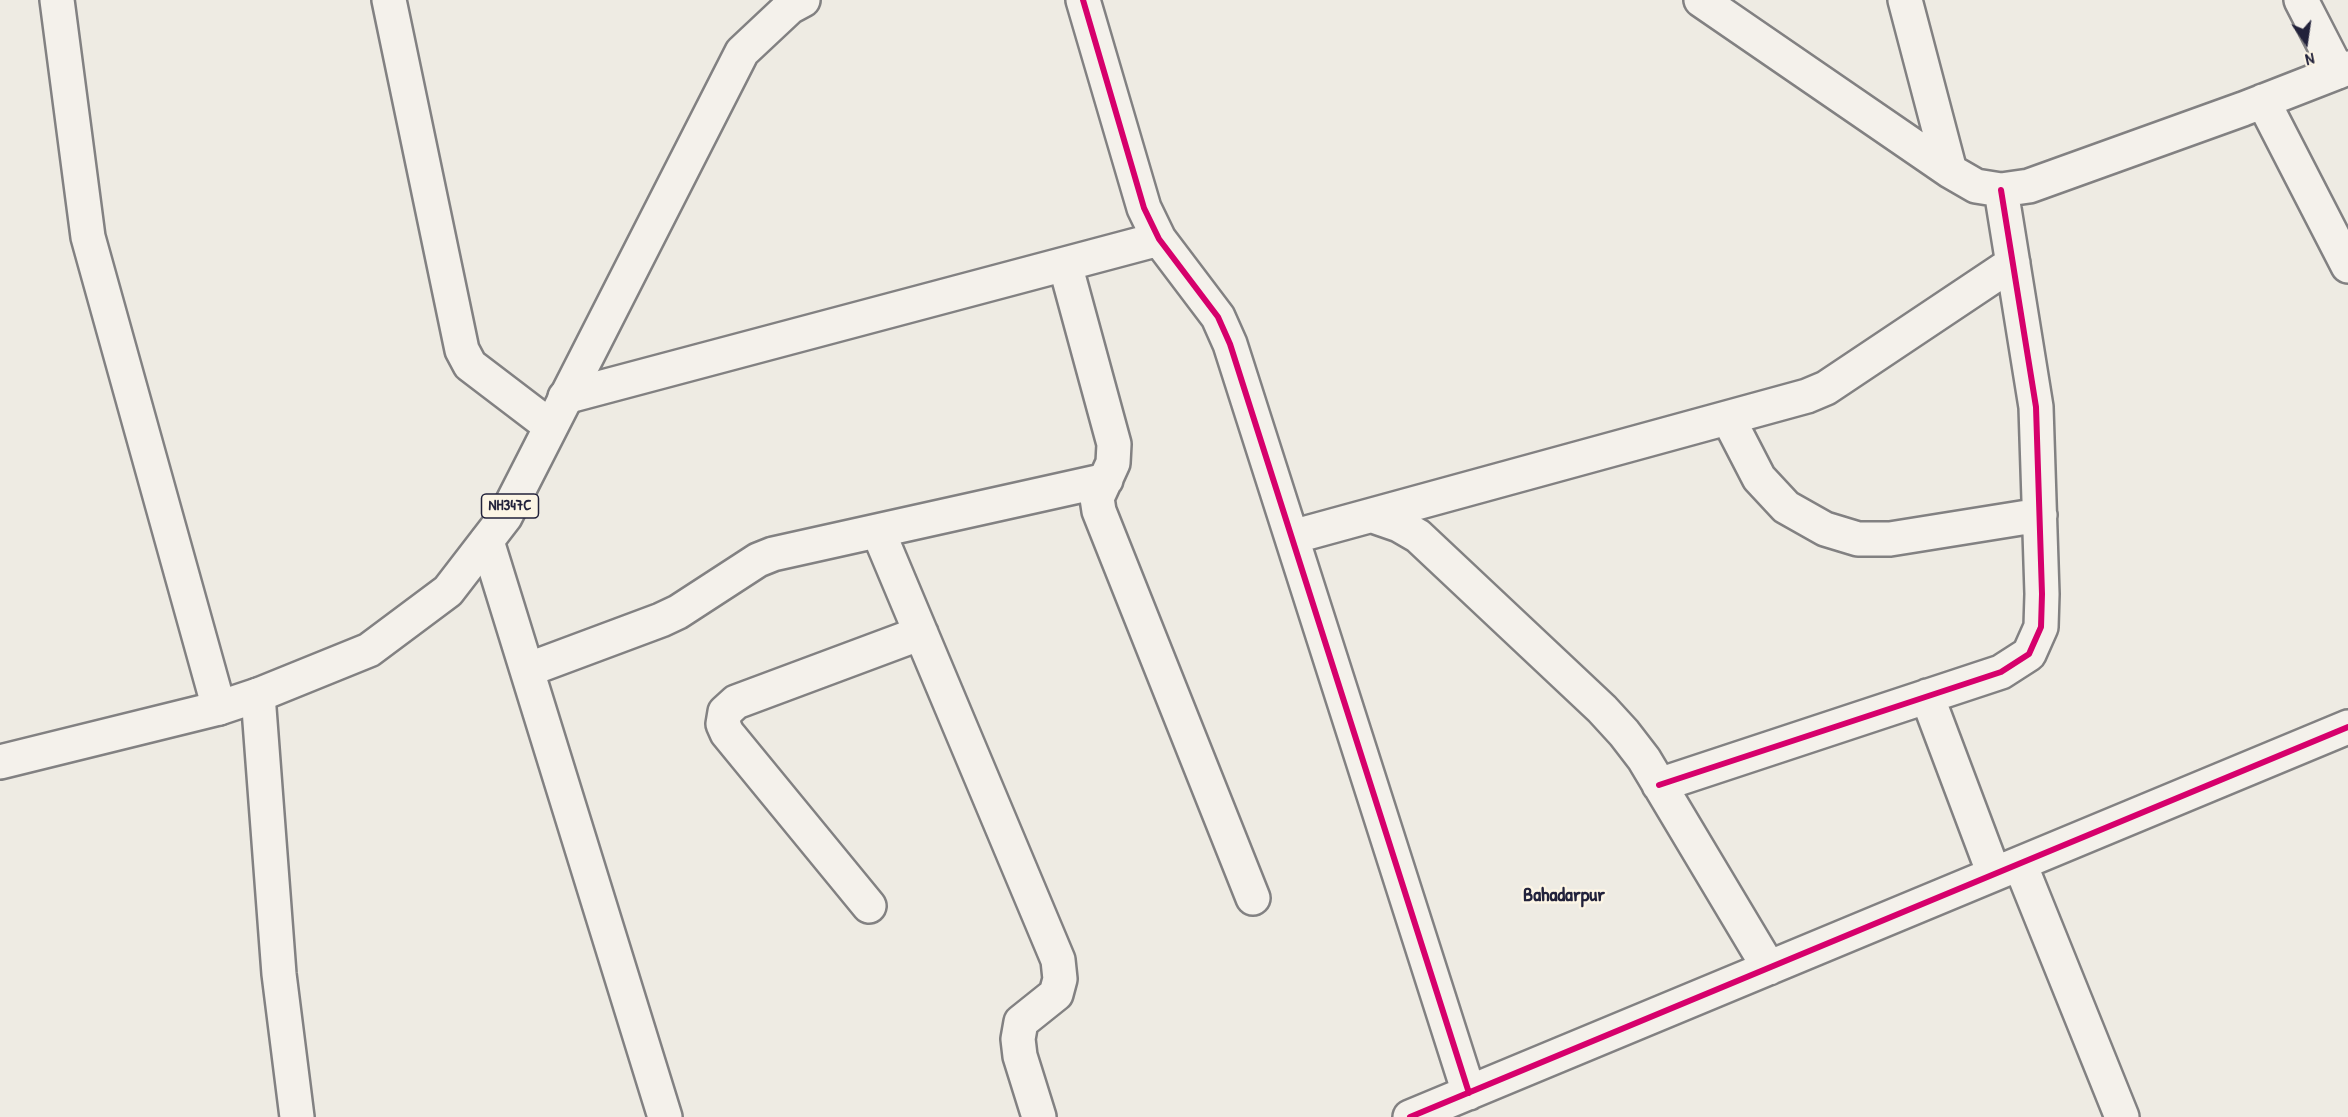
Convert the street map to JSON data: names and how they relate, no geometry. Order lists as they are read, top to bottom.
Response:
{
  "streets": {
    "main road": ["NH347C"]
  },
  "districts": ["Bahadarpur"],
  "north": "bottom"
}
